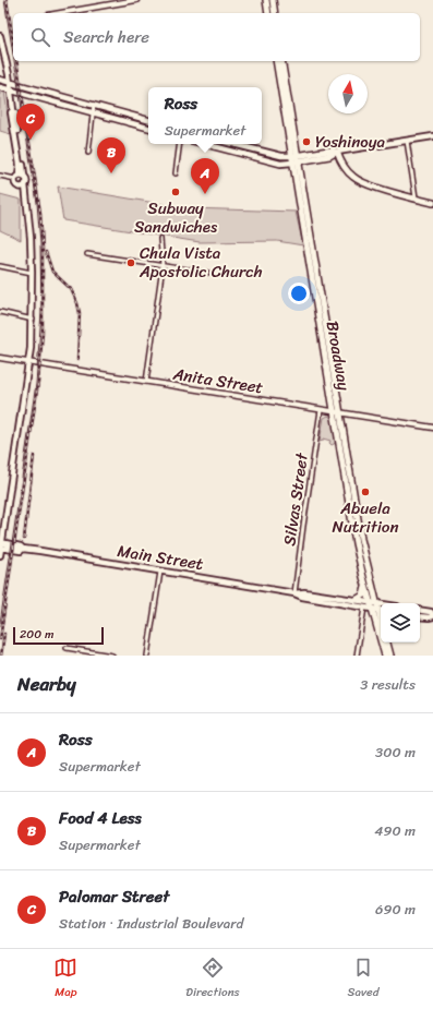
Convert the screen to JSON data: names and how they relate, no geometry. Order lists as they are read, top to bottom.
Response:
{
  "streets": {
    "main road": ["Broadway", "Main Street"],
    "street": ["Anita Street", "Silvas Street"]
  },
  "crossings": [
    ["Broadway", "Anita Street"],
    ["Broadway", "Main Street"],
    ["Anita Street", "Silvas Street"],
    ["Silvas Street", "Main Street"]
  ],
  "places": [
    "Yoshinoya",
    "Subway Sandwiches",
    "Chula Vista Apostolic Church",
    "Abuela Nutrition"
  ],
  "scale_bar": "200 m",
  "north": "top",
  "page": {
    "search": "Search here",
    "popup": ["Ross", "Supermarket"],
    "pins": ["C", "B", "A"],
    "scale": "200 m",
    "heading": ["Nearby", "3 results"],
    "list": [
      {
        "mark": "A",
        "name": "Ross",
        "note": "Supermarket",
        "value": "300 m"
      },
      {
        "mark": "B",
        "name": "Food 4 Less",
        "note": "Supermarket",
        "value": "490 m"
      },
      {
        "mark": "C",
        "name": "Palomar Street",
        "note": "Station · Industrial Boulevard",
        "value": "690 m"
      }
    ],
    "nav": ["Map", "Directions", "Saved"]
  }
}
